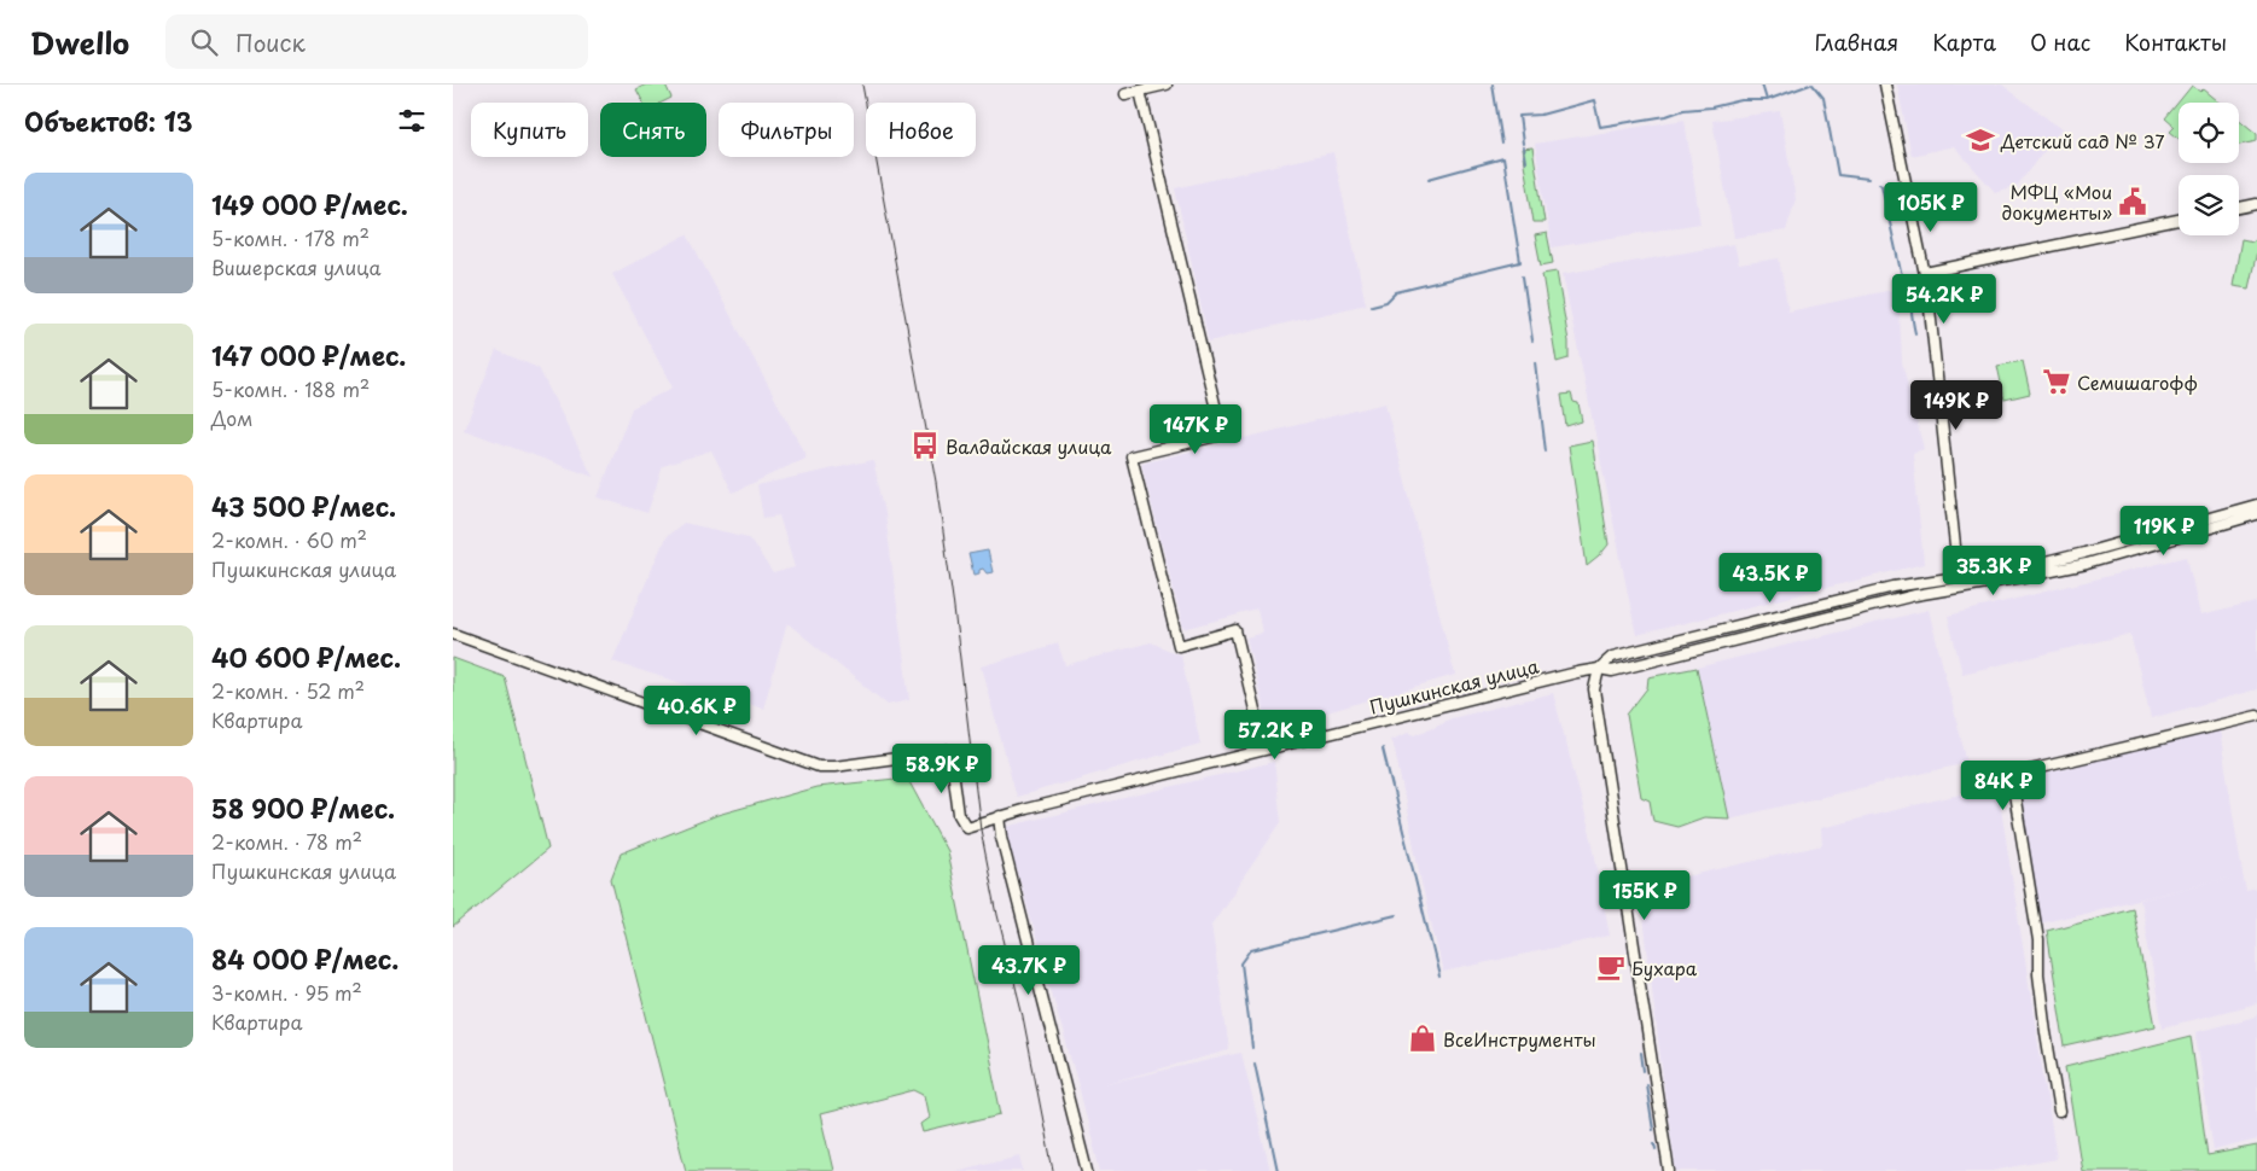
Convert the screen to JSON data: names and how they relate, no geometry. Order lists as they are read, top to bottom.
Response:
{
  "streets": {
    "street": ["Пушкинская улица"]
  },
  "places": {
    "school or university": ["Детский сад № 37"],
    "public building": ["МФЦ «Мои документы»"],
    "supermarket": ["Семишагофф"],
    "bus stop": ["Валдайская улица"],
    "cafe": ["Бухара"],
    "shop": ["ВсеИнструменты"]
  },
  "page": {
    "header": "Dwello",
    "search": "Поиск",
    "nav": [
      "Главная",
      "Карта",
      "О нас",
      "Контакты"
    ],
    "heading": "Объектов: 13",
    "chip": [
      "Купить",
      "Снять",
      "Фильтры",
      "Новое"
    ],
    "list": [
      {
        "name": "149 000 ₽/мес.",
        "note": "5-комн. · 178 m² · Вишерская улица"
      },
      {
        "name": "147 000 ₽/мес.",
        "note": "5-комн. · 188 m² · Дом"
      },
      {
        "name": "43 500 ₽/мес.",
        "note": "2-комн. · 60 m² · Пушкинская улица"
      },
      {
        "name": "40 600 ₽/мес.",
        "note": "2-комн. · 52 m² · Квартира"
      },
      {
        "name": "58 900 ₽/мес.",
        "note": "2-комн. · 78 m² · Пушкинская улица"
      },
      {
        "name": "84 000 ₽/мес.",
        "note": "3-комн. · 95 m² · Квартира"
      }
    ],
    "price": [
      "105K ₽",
      "54.2K ₽",
      "149K ₽",
      "147K ₽",
      "119K ₽",
      "35.3K ₽",
      "43.5K ₽",
      "40.6K ₽",
      "57.2K ₽",
      "58.9K ₽",
      "84K ₽",
      "155K ₽",
      "43.7K ₽"
    ]
  }
}
